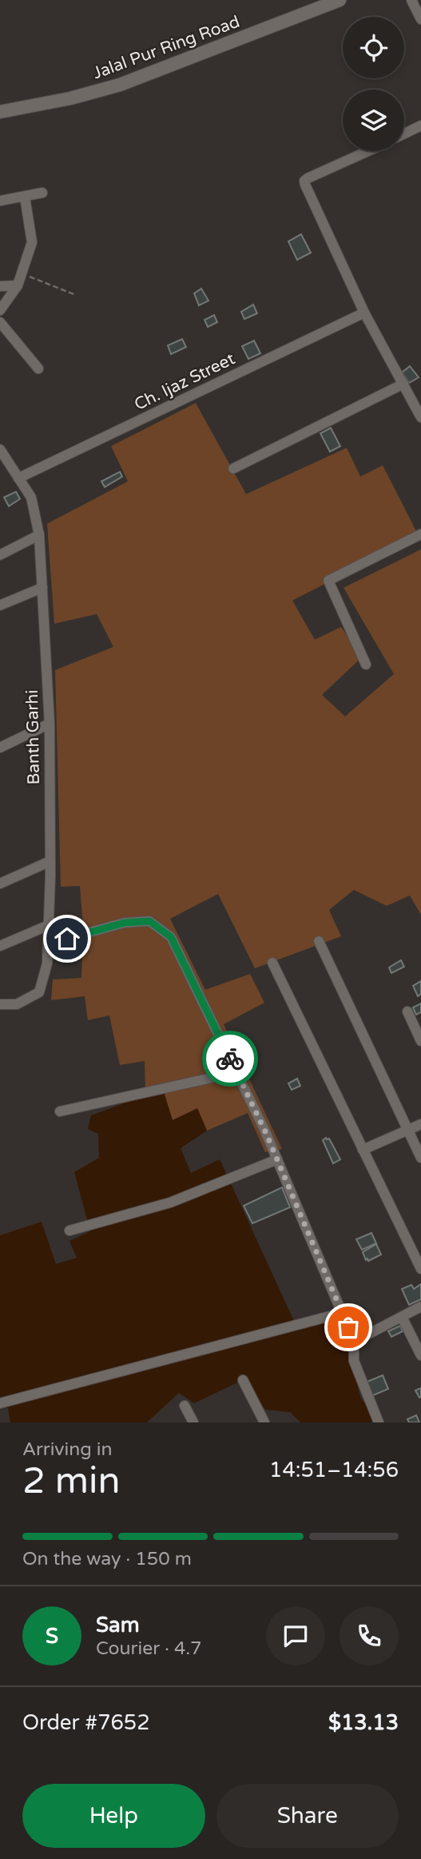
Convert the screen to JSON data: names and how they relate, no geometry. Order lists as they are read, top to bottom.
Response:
{
  "streets": {
    "main road": ["Jalal Pur Ring Road"],
    "street": ["Ch. Ijaz Street", "Banth Garhi"]
  },
  "crossings": [
    ["Ch. Ijaz Street", "Banth Garhi"]
  ],
  "page": {
    "heading": ["2 min", "Arriving in", "14:51–14:56"],
    "panel": [
      "Sam",
      "Courier · 4.7",
      "Order #7652",
      "$13.13"
    ],
    "bar": "On the way · 150 m",
    "round": "S",
    "buttons": ["Help", "Share"]
  }
}
